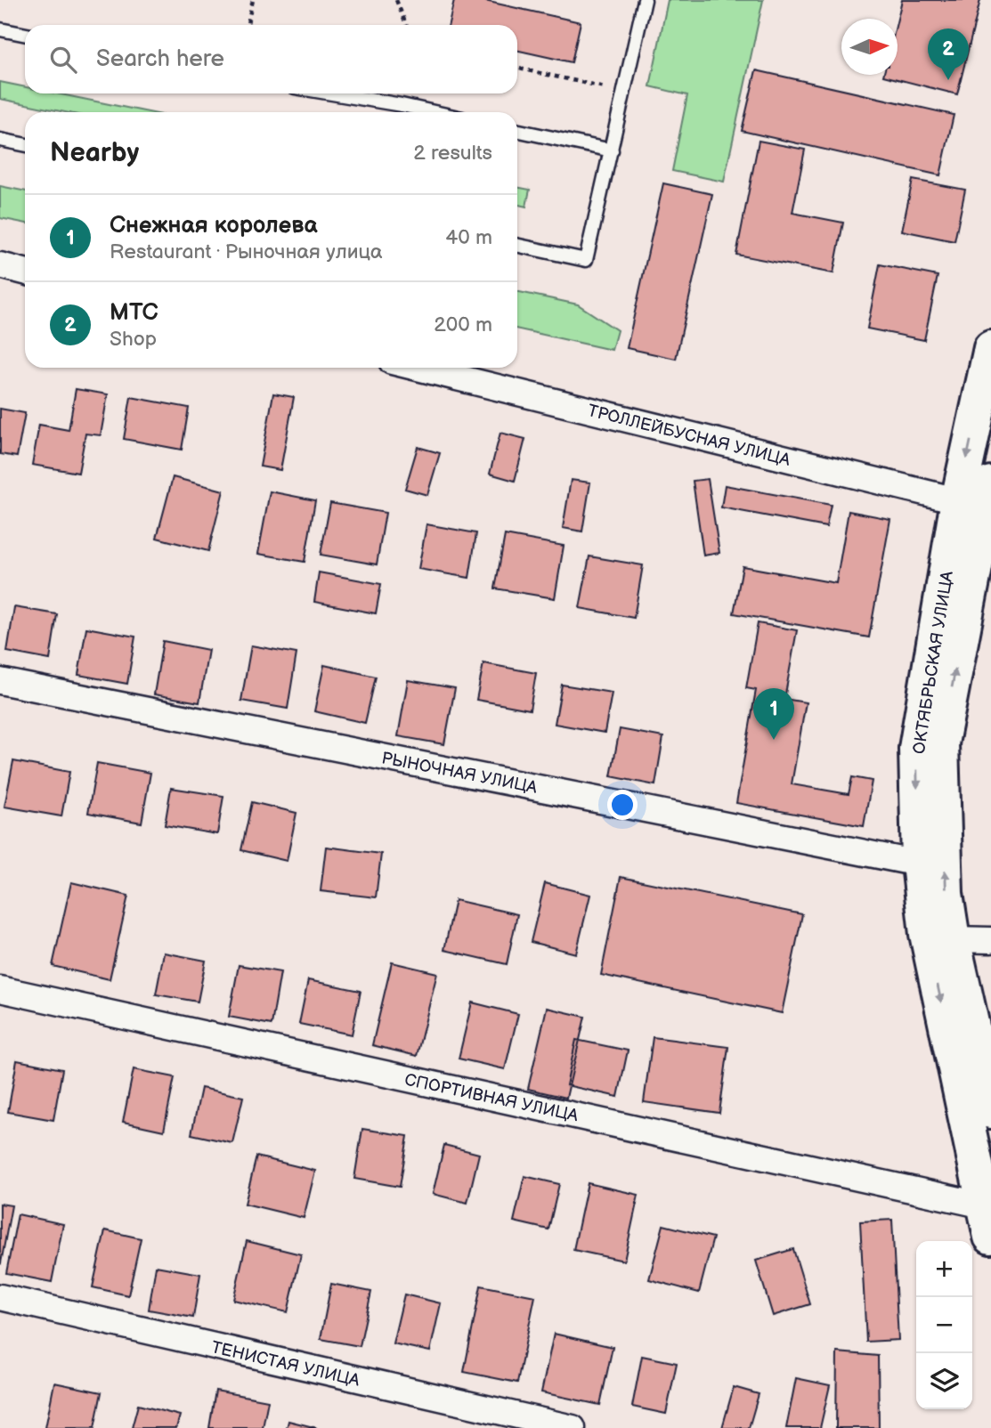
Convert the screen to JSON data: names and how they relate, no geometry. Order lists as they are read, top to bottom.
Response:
{
  "streets": {
    "main road": ["ОКТЯБРЬСКАЯ УЛИЦА"],
    "street": [
      "ТРОЛЛЕЙБУСНАЯ УЛИЦА",
      "РЫНОЧНАЯ УЛИЦА",
      "СПОРТИВНАЯ УЛИЦА",
      "ТЕНИСТАЯ УЛИЦА"
    ]
  },
  "crossings": [
    ["ТРОЛЛЕЙБУСНАЯ УЛИЦА", "ОКТЯБРЬСКАЯ УЛИЦА"],
    ["ОКТЯБРЬСКАЯ УЛИЦА", "РЫНОЧНАЯ УЛИЦА"],
    ["ОКТЯБРЬСКАЯ УЛИЦА", "СПОРТИВНАЯ УЛИЦА"]
  ],
  "north": "right",
  "page": {
    "search": "Search here",
    "pins": ["2", "1"],
    "heading": ["Nearby", "2 results"],
    "list": [
      {
        "mark": "1",
        "name": "Снежная королева",
        "note": "Restaurant · Рыночная улица",
        "value": "40 m"
      },
      {
        "mark": "2",
        "name": "МТС",
        "note": "Shop",
        "value": "200 m"
      }
    ],
    "map_buttons": ["+", "−"]
  }
}
